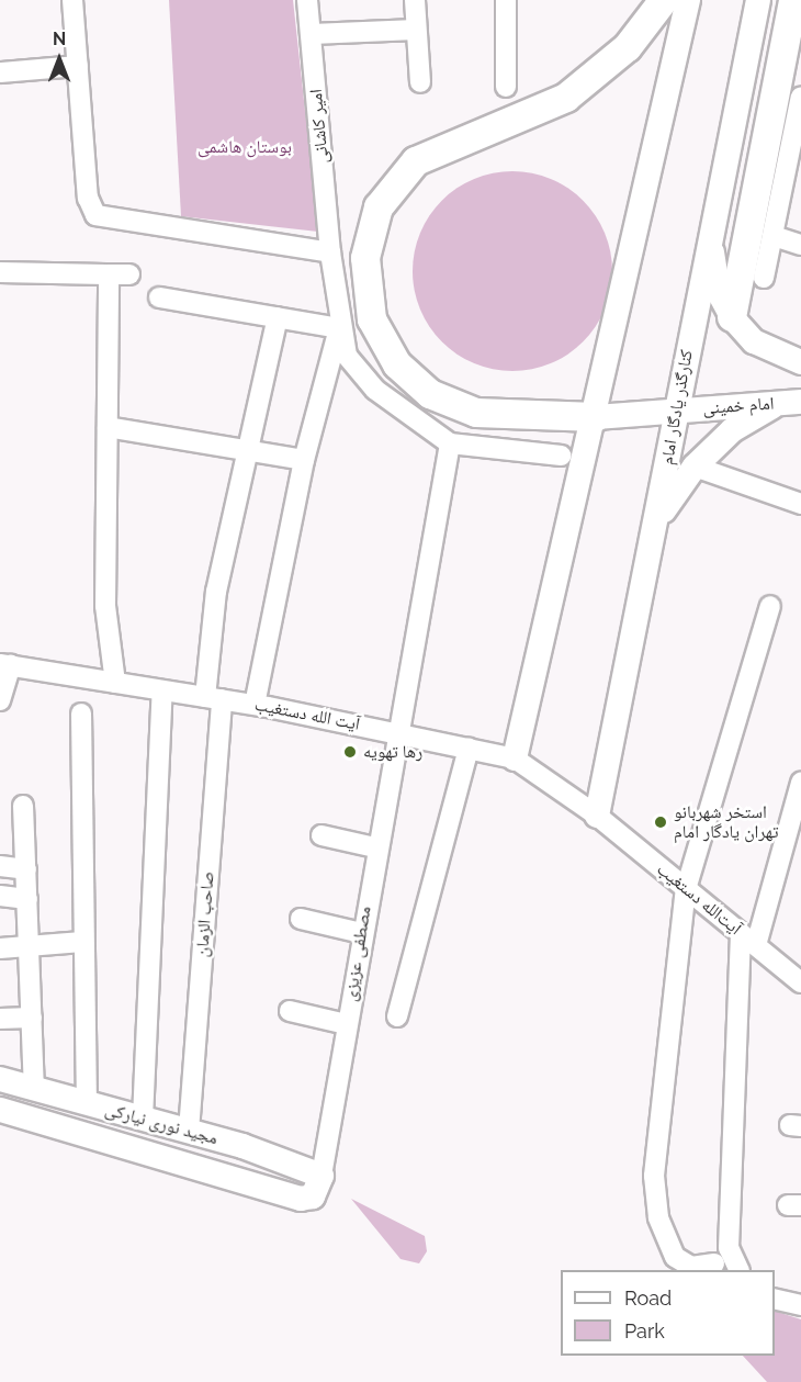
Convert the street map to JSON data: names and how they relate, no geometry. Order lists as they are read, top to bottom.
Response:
{
  "streets": {
    "main road": ["امام خمینی", "کنارگذر یادگار امام", "مجید نوری نیارکی"],
    "street": [
      "امیر کاشانی",
      "آیت الله دستغیب",
      "آیت‌الله دستغیب",
      "صاحب الزمان",
      "مصطفی عزیزی"
    ]
  },
  "crossings": [
    ["امام خمینی", "کنارگذر یادگار امام"],
    ["کنارگذر یادگار امام", "آیت الله دستغیب"],
    ["کنارگذر یادگار امام", "آیت‌الله دستغیب"],
    ["آیت الله دستغیب", "آیت‌الله دستغیب"],
    ["آیت الله دستغیب", "صاحب الزمان"],
    ["آیت الله دستغیب", "مصطفی عزیزی"],
    ["صاحب الزمان", "مجید نوری نیارکی"],
    ["مصطفی عزیزی", "مجید نوری نیارکی"]
  ],
  "parks": ["بوستان هاشمی"],
  "places": ["رها تهویه", "استخر شهربانو تهران یادگار امام"],
  "legend": ["Road", "Park"],
  "north": "top"
}
